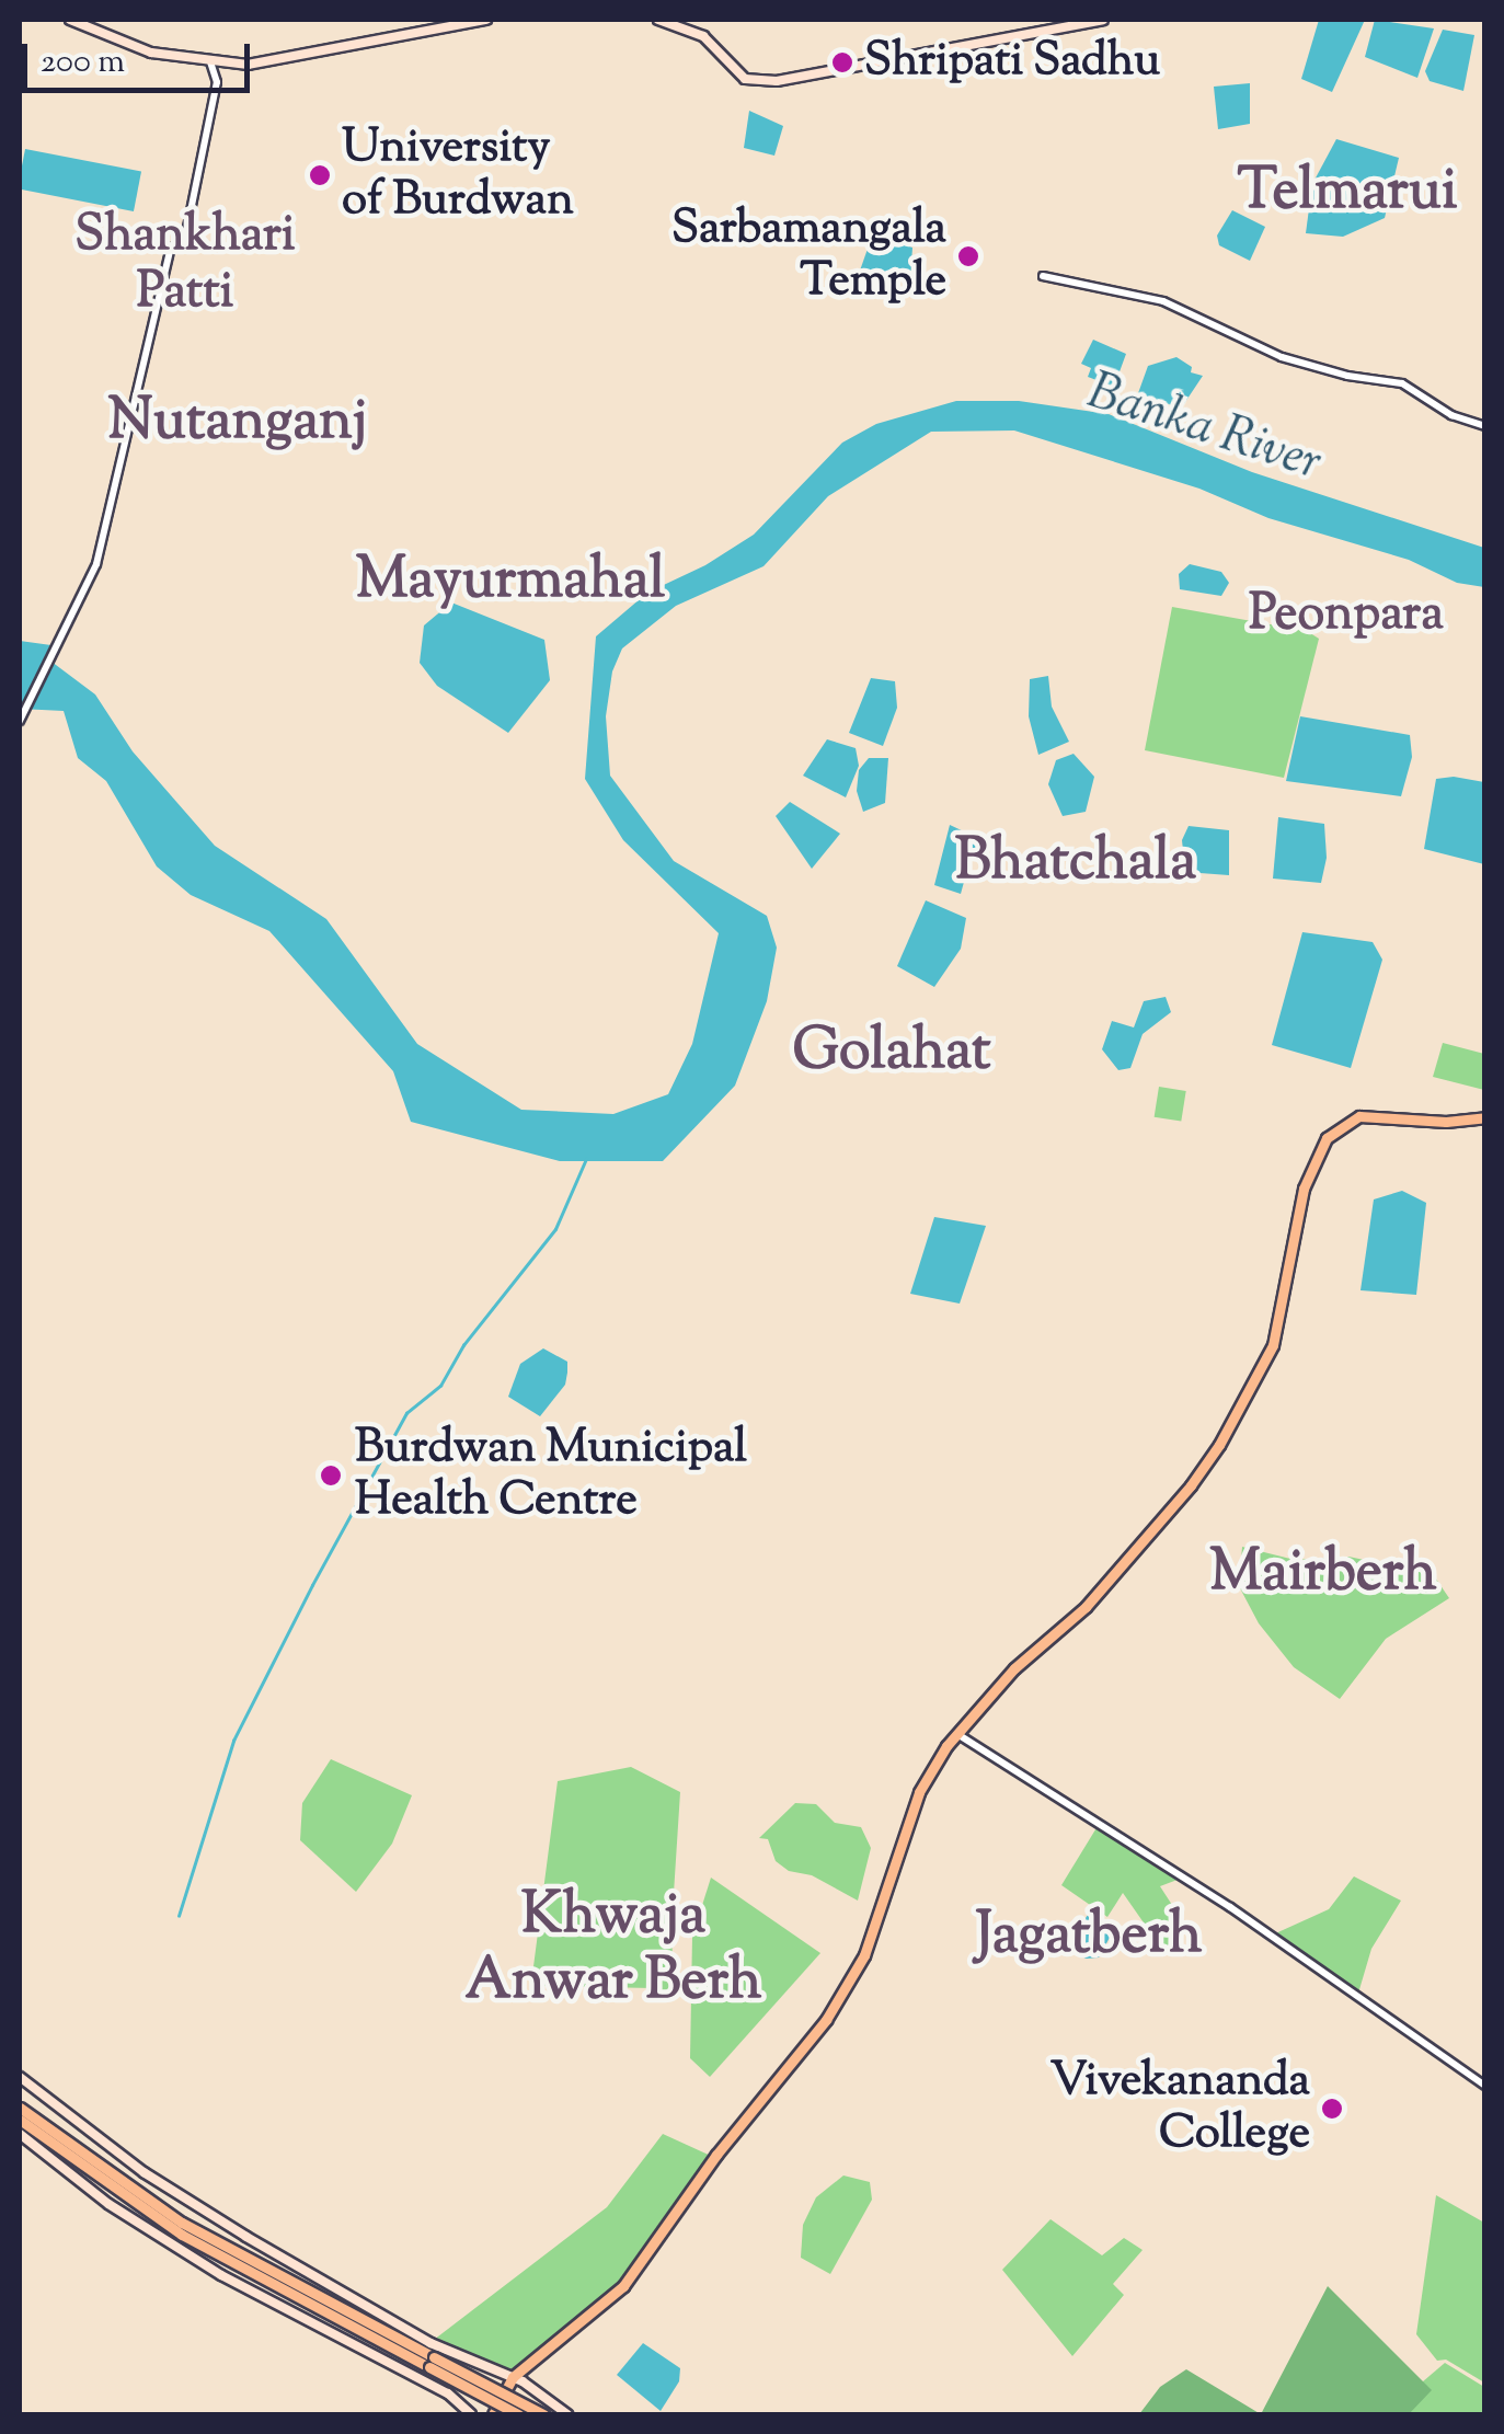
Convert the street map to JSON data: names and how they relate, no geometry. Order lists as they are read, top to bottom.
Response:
{
  "districts": [
    "Telmarui",
    "Shankhari Patti",
    "Nutanganj",
    "Mayurmahal",
    "Peonpara",
    "Bhatchala",
    "Golahat",
    "Mairberh",
    "Khwaja Anwar Berh",
    "Jagatberh"
  ],
  "water": ["Banka River"],
  "places": [
    "Shripati Sadhu",
    "University of Burdwan",
    "Sarbamangala Temple",
    "Burdwan Municipal Health Centre",
    "Vivekananda College"
  ],
  "scale_bar": "200 m"
}
